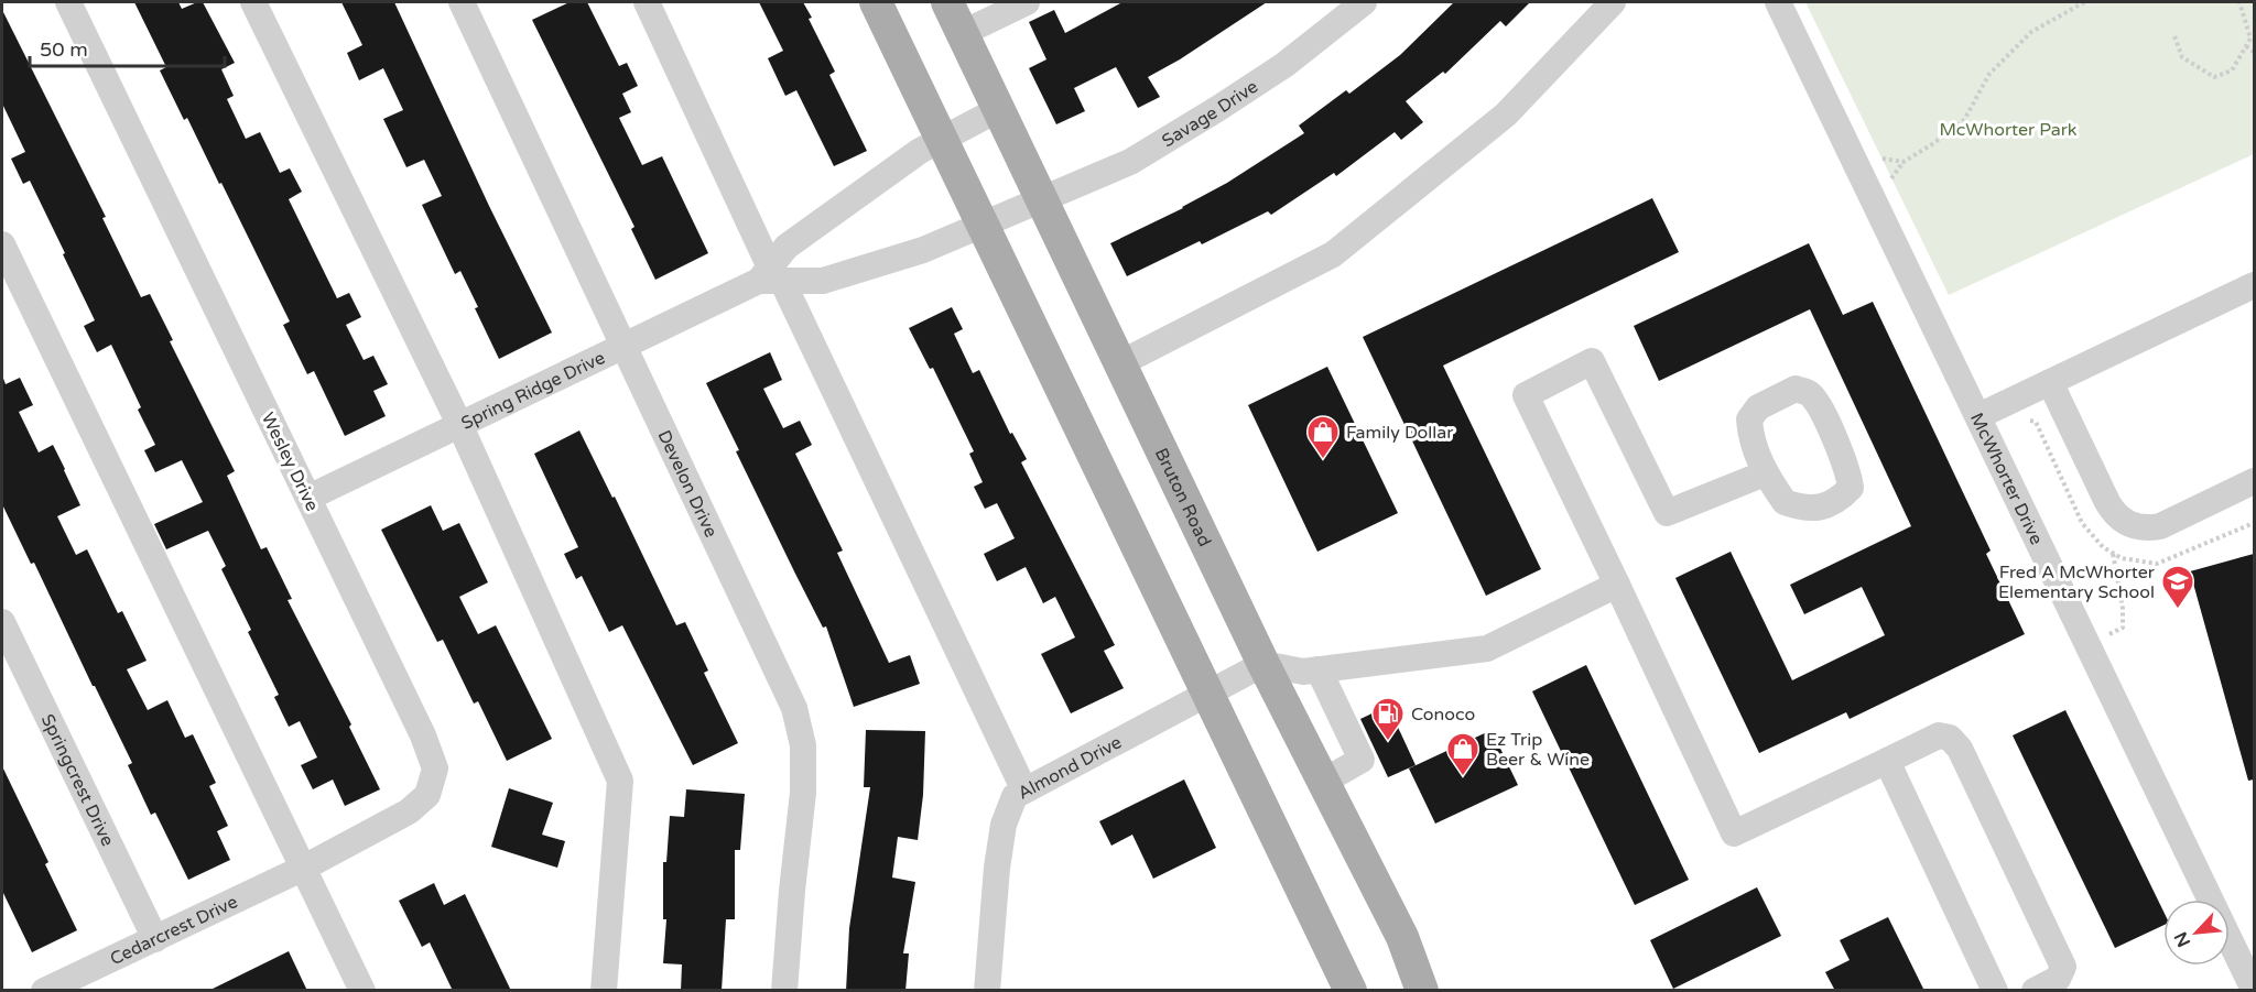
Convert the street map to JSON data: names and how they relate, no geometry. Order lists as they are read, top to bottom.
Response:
{
  "streets": {
    "main road": ["Bruton Road"],
    "street": [
      "Savage Drive",
      "Spring Ridge Drive",
      "Wesley Drive",
      "McWhorter Drive",
      "Develon Drive",
      "Almond Drive",
      "Springcrest Drive",
      "Cedarcrest Drive"
    ]
  },
  "crossings": [
    ["Savage Drive", "Spring Ridge Drive"],
    ["Savage Drive", "Bruton Road"],
    ["Spring Ridge Drive", "Wesley Drive"],
    ["Spring Ridge Drive", "Develon Drive"],
    ["Spring Ridge Drive", "Bruton Road"],
    ["Wesley Drive", "Cedarcrest Drive"],
    ["Bruton Road", "Almond Drive"],
    ["Springcrest Drive", "Cedarcrest Drive"]
  ],
  "parks": ["McWhorter Park"],
  "places": {
    "shop": ["Family Dollar", "Ez Trip Beer & Wine"],
    "school or university": ["Fred A McWhorter Elementary School"],
    "fuel station": ["Conoco"]
  },
  "scale_bar": "50 m",
  "north": "bottom left"
}
